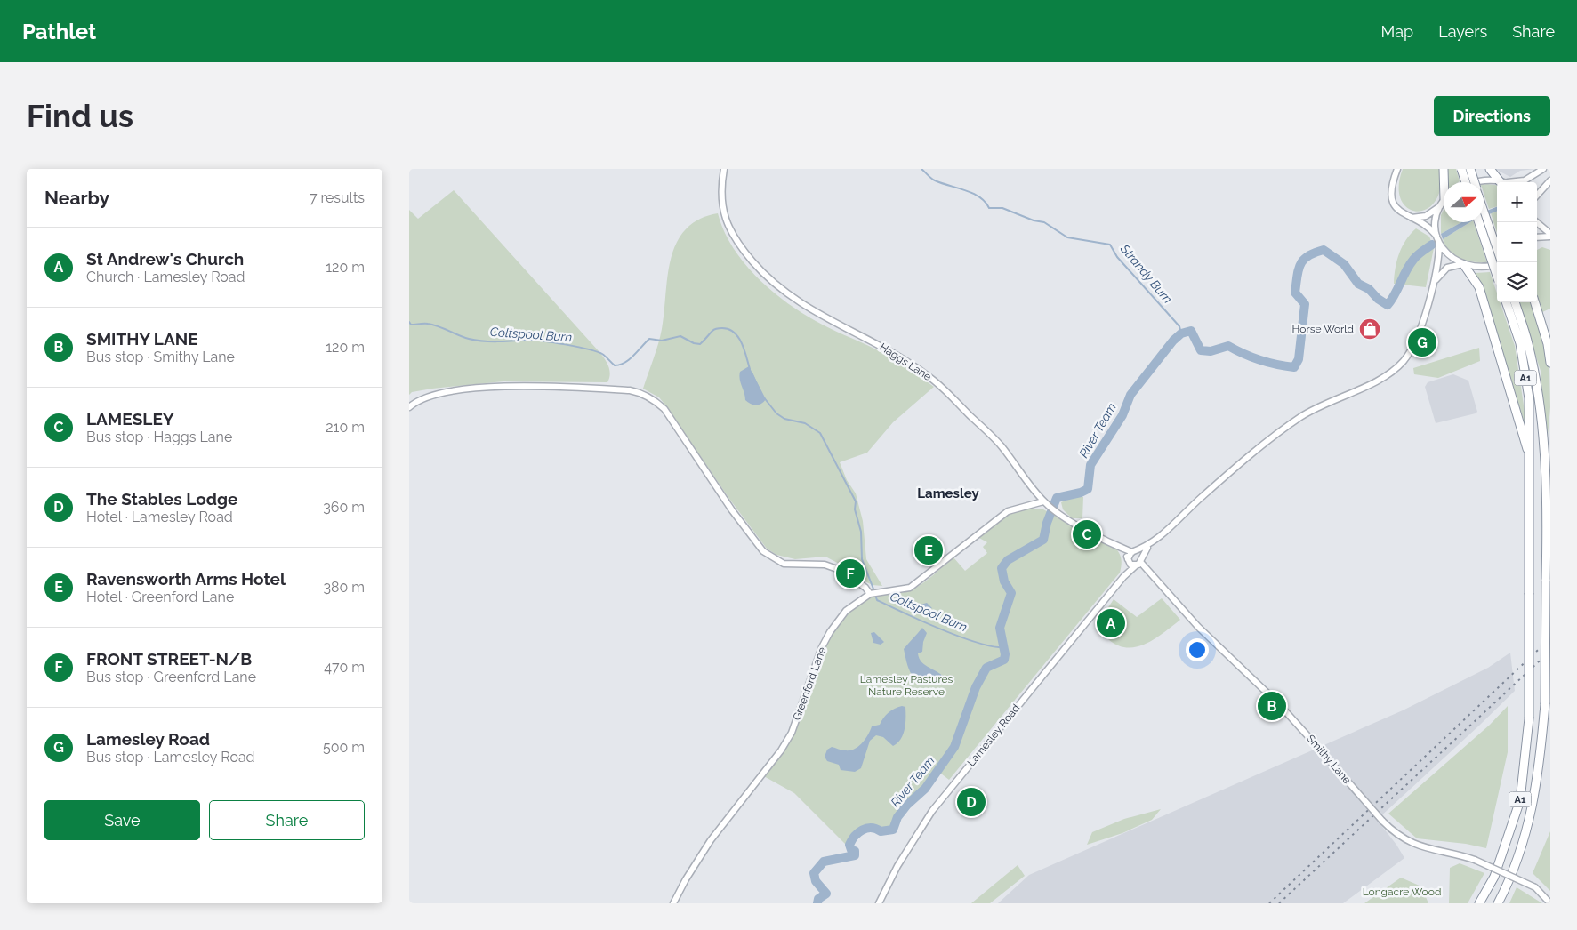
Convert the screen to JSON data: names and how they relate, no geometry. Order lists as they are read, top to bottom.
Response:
{
  "streets": {
    "highway": ["A1"],
    "street": [
      "Haggs Lane",
      "Greenford Lane",
      "Lamesley Road",
      "Smithy Lane"
    ]
  },
  "crossings": [
    ["Haggs Lane", "Greenford Lane"],
    ["Haggs Lane", "Lamesley Road"],
    ["Lamesley Road", "Smithy Lane"]
  ],
  "districts": ["Lamesley"],
  "water": ["Strandy Burn", "Coltspool Burn", "River Team"],
  "parks": ["Lamesley Pastures Nature Reserve", "Longacre Wood"],
  "places": {
    "shop": ["Horse World"]
  },
  "north": "right",
  "page": {
    "header": "Pathlet",
    "nav": ["Map", "Layers", "Share"],
    "buttons": [
      "Directions",
      ["Save", "Share"]
    ],
    "title": "Find us",
    "heading": ["Nearby", "7 results"],
    "map_buttons": ["+", "−"],
    "list": [
      {
        "mark": "A",
        "name": "St Andrew's Church",
        "note": "Church · Lamesley Road",
        "value": "120 m"
      },
      {
        "mark": "B",
        "name": "SMITHY LANE",
        "note": "Bus stop · Smithy Lane",
        "value": "120 m"
      },
      {
        "mark": "C",
        "name": "LAMESLEY",
        "note": "Bus stop · Haggs Lane",
        "value": "210 m"
      },
      {
        "mark": "D",
        "name": "The Stables Lodge",
        "note": "Hotel · Lamesley Road",
        "value": "360 m"
      },
      {
        "mark": "E",
        "name": "Ravensworth Arms Hotel",
        "note": "Hotel · Greenford Lane",
        "value": "380 m"
      },
      {
        "mark": "F",
        "name": "FRONT STREET-N/B",
        "note": "Bus stop · Greenford Lane",
        "value": "470 m"
      },
      {
        "mark": "G",
        "name": "Lamesley Road",
        "note": "Bus stop · Lamesley Road",
        "value": "500 m"
      }
    ],
    "pins": [
      "G",
      "C",
      "E",
      "F",
      "A",
      "B",
      "D"
    ]
  }
}
